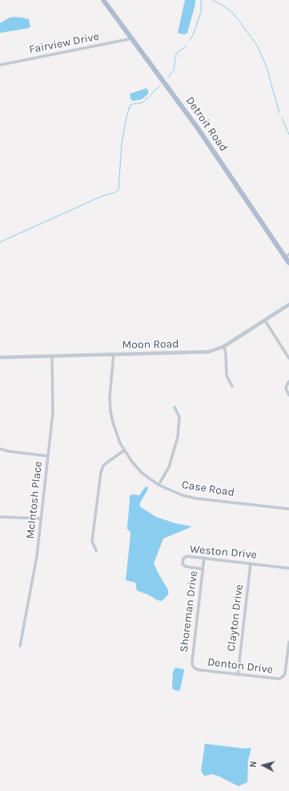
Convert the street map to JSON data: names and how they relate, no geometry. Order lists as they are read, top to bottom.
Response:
{
  "streets": {
    "main road": ["Detroit Road"],
    "street": [
      "Fairview Drive",
      "Moon Road",
      "Case Road",
      "McIntosh Place",
      "Weston Drive",
      "Shoreman Drive",
      "Clayton Drive",
      "Denton Drive"
    ]
  },
  "crossings": [
    ["Fairview Drive", "Detroit Road"],
    ["Moon Road", "Case Road"],
    ["Moon Road", "McIntosh Place"],
    ["Weston Drive", "Shoreman Drive"],
    ["Weston Drive", "Clayton Drive"],
    ["Shoreman Drive", "Denton Drive"],
    ["Clayton Drive", "Denton Drive"]
  ],
  "north": "left"
}
